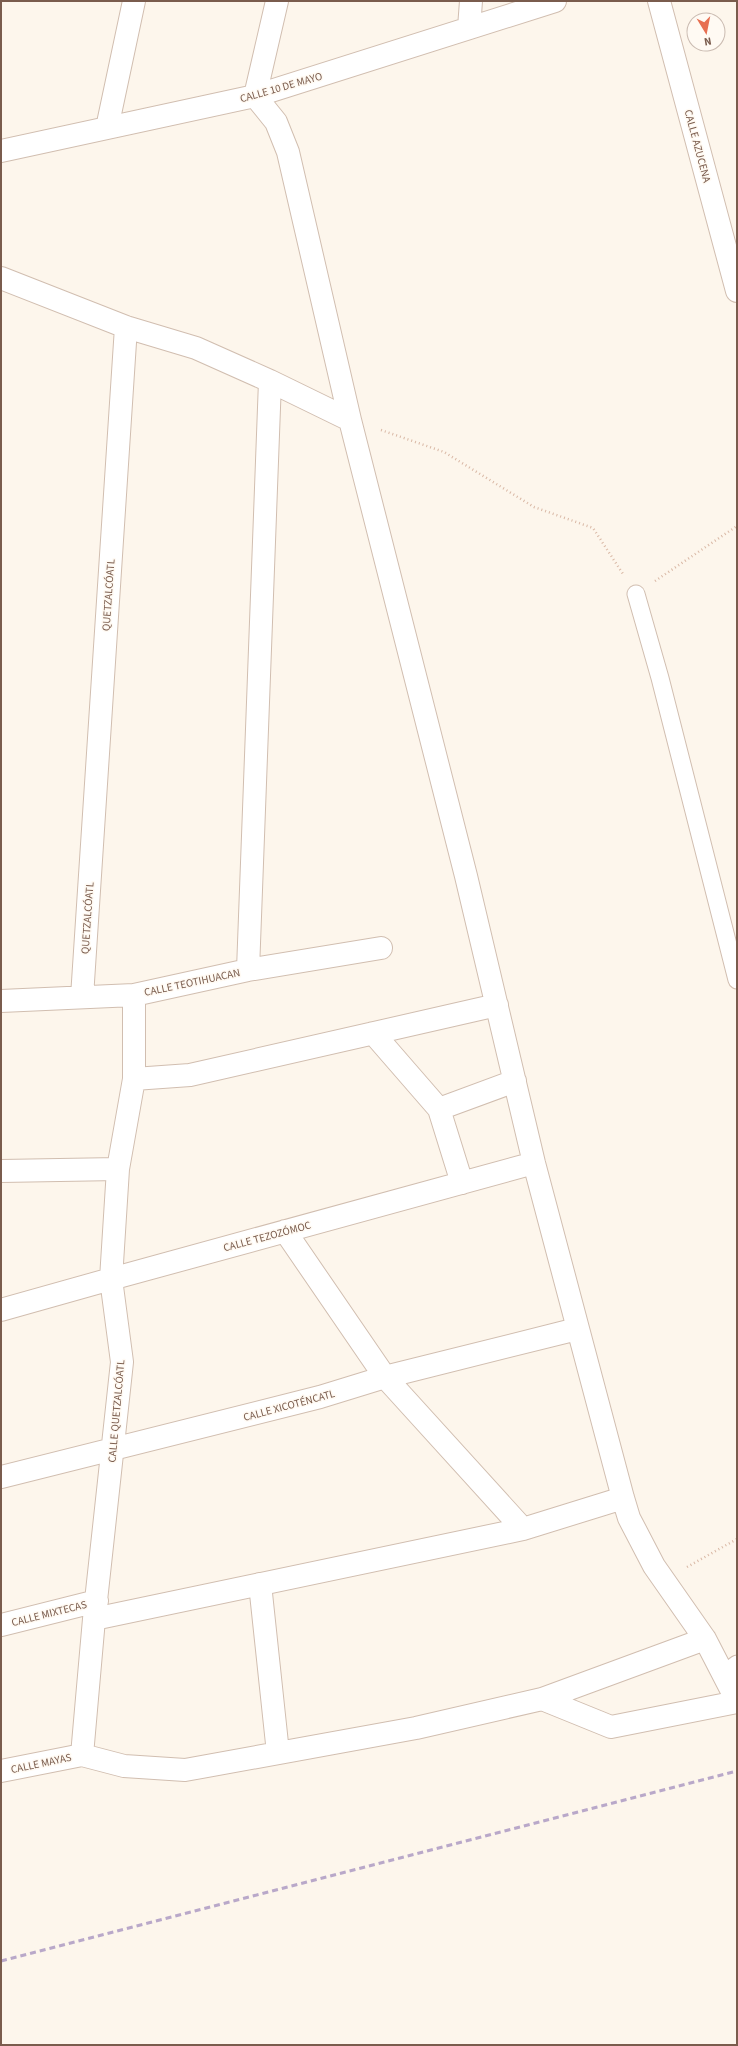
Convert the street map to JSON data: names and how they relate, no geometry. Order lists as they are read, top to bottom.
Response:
{
  "streets": {
    "street": [
      "CALLE 10 DE MAYO",
      "CALLE AZUCENA",
      "QUETZALCÓATL",
      "CALLE TEOTIHUACAN",
      "CALLE TEZOZÓMOC",
      "CALLE XICOTÉNCATL",
      "CALLE QUETZALCÓATL",
      "CALLE MIXTECAS",
      "CALLE MAYAS"
    ]
  },
  "crossings": [
    ["QUETZALCÓATL", "CALLE TEOTIHUACAN"],
    ["CALLE TEOTIHUACAN", "CALLE QUETZALCÓATL"],
    ["CALLE TEZOZÓMOC", "CALLE QUETZALCÓATL"],
    ["CALLE XICOTÉNCATL", "CALLE QUETZALCÓATL"],
    ["CALLE QUETZALCÓATL", "CALLE MIXTECAS"],
    ["CALLE QUETZALCÓATL", "CALLE MAYAS"]
  ],
  "north": "bottom"
}
